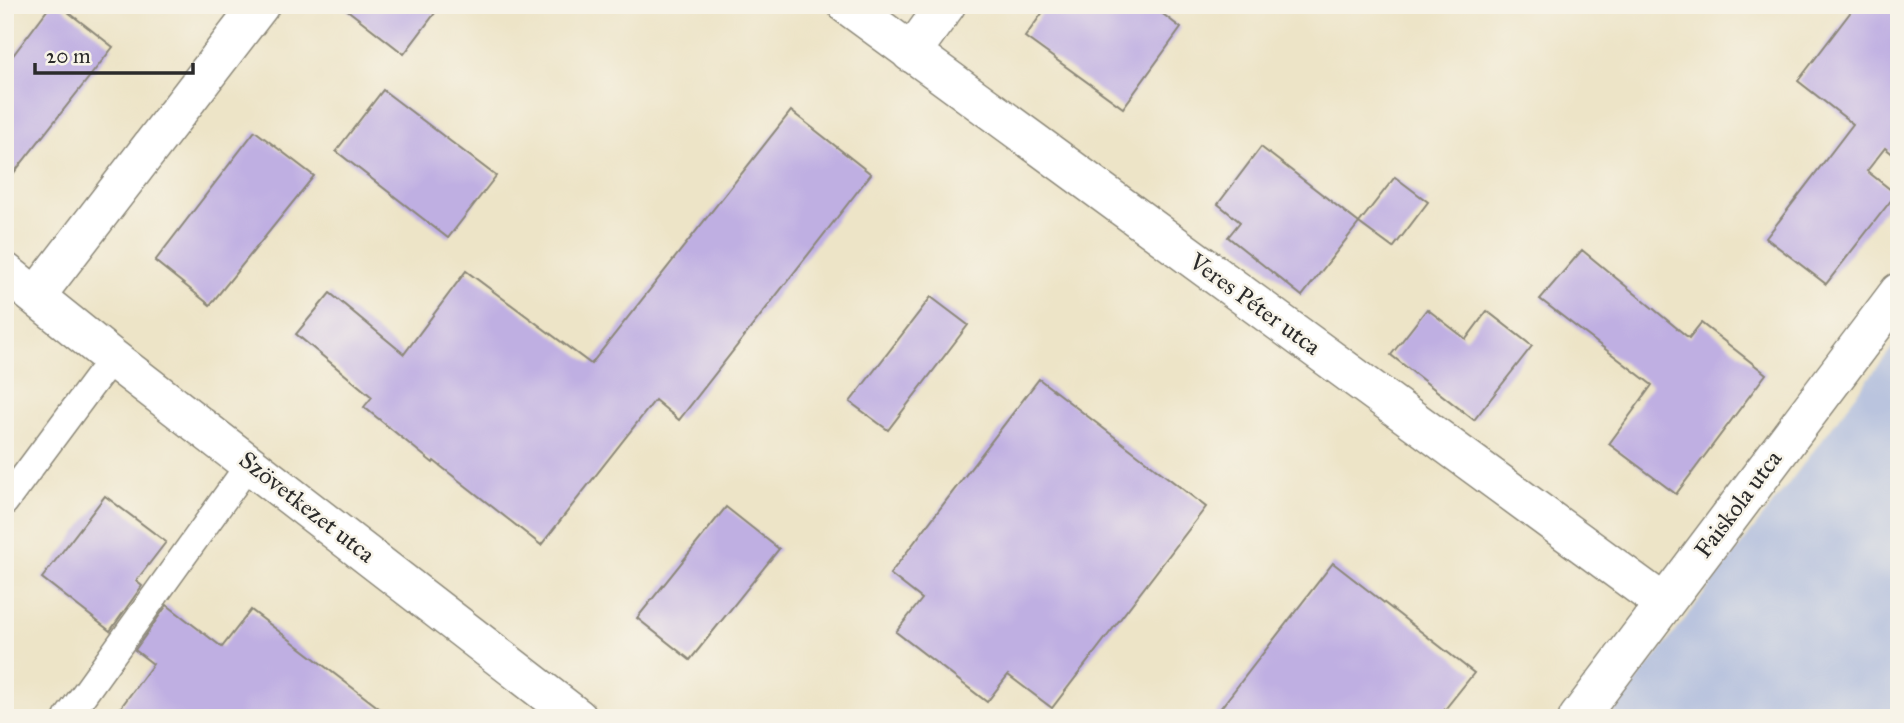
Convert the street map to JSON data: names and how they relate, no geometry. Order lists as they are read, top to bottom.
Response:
{
  "streets": {
    "street": ["Veres Péter utca", "Faiskola utca", "Szövetkezet utca"]
  },
  "crossings": [
    ["Veres Péter utca", "Faiskola utca"]
  ],
  "scale_bar": "20 m"
}
